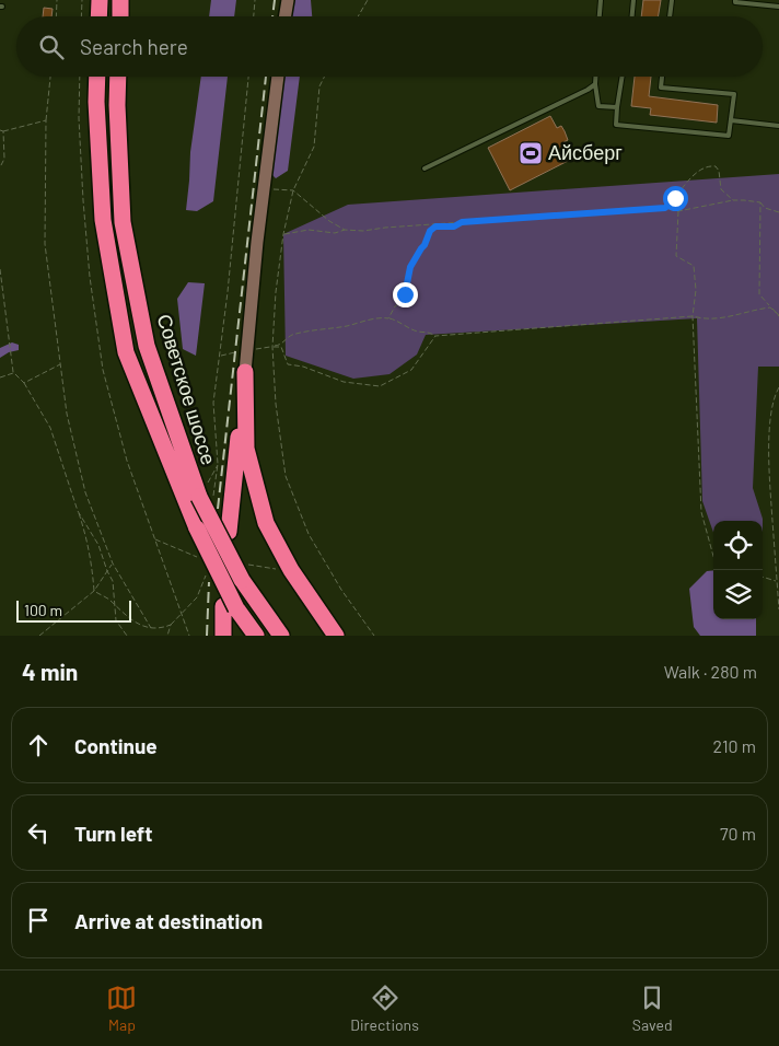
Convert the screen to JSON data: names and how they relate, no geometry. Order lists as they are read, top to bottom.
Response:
{
  "streets": {
    "highway": ["Советское шоссе"]
  },
  "places": {
    "sports": ["Айсберг"]
  },
  "scale_bar": "100 m",
  "page": {
    "search": "Search here",
    "scale": "100 m",
    "heading": ["4 min", "Walk · 280 m"],
    "list": [
      ["Continue", "210 m"],
      ["Turn left", "70 m"],
      "Arrive at destination"
    ],
    "nav": ["Map", "Directions", "Saved"]
  }
}
